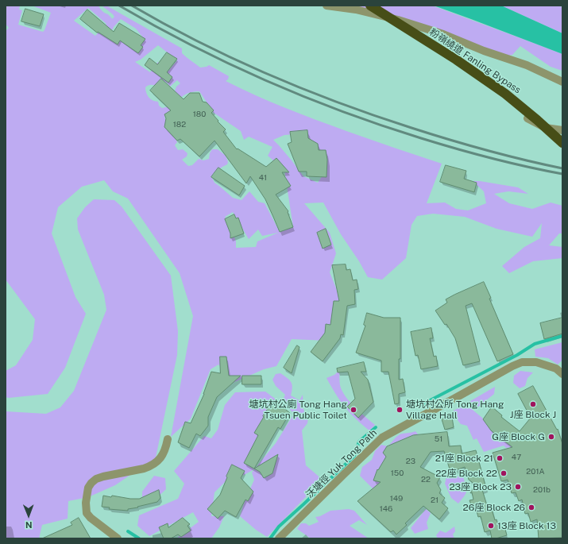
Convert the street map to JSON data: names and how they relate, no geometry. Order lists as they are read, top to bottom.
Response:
{
  "streets": {
    "highway": ["粉嶺繞道 Fanling Bypass"],
    "street": ["沃塘徑 Yuk Tong Path"]
  },
  "places": [
    "J座 Block J",
    "塘坑村公廁 Tong Hang Tsuen Public Toilet",
    "塘坑村公所 Tong Hang Village Hall",
    "G座 Block G",
    "21座 Block 21",
    "22座 Block 22",
    "23座 Block 23",
    "26座 Block 26",
    "13座 Block 13"
  ],
  "house_numbers": [
    "180",
    "182",
    "41",
    "51",
    "47",
    "23",
    "201A",
    "150",
    "22",
    "201b",
    "149",
    "21",
    "146"
  ],
  "north": "bottom"
}
